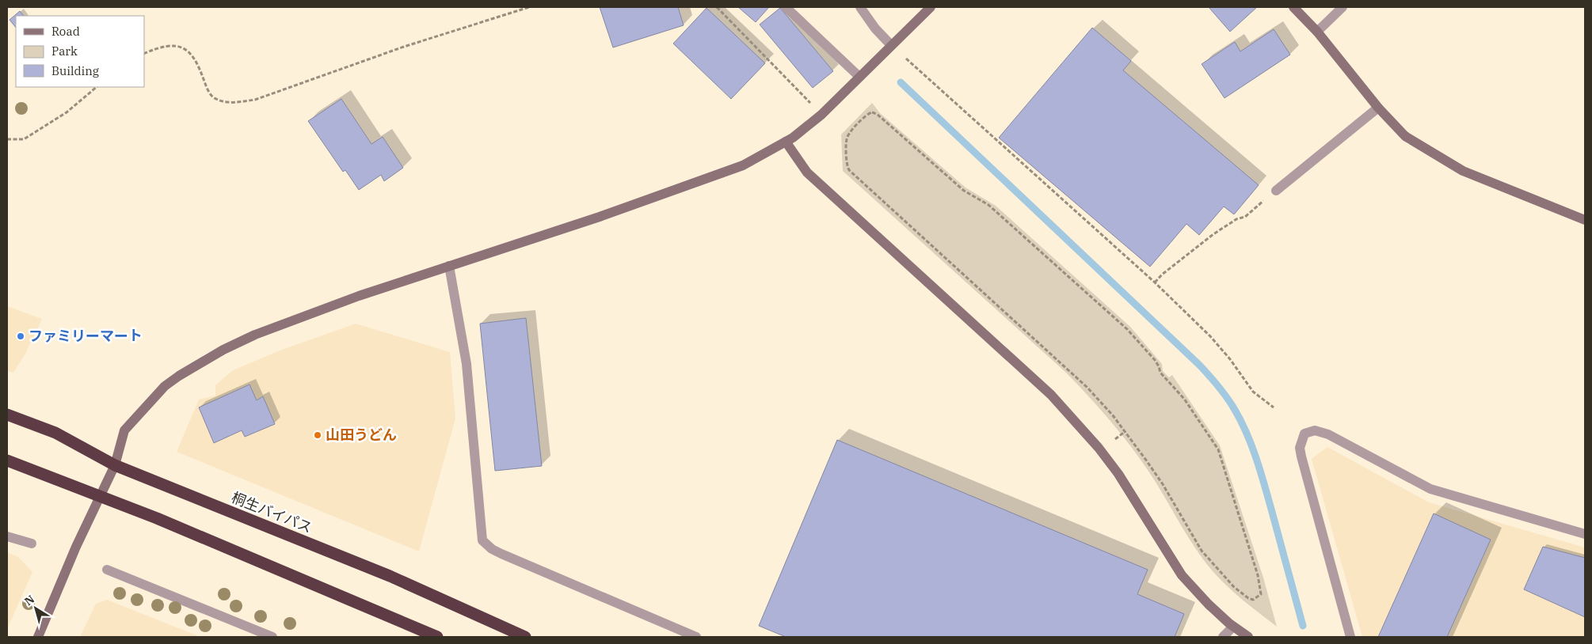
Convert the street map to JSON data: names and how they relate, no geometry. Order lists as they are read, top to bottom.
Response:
{
  "streets": {
    "highway": ["桐生バイパス"]
  },
  "places": ["ファミリーマート", "山田うどん"],
  "legend": ["Road", "Park", "Building"],
  "north": "top left"
}
